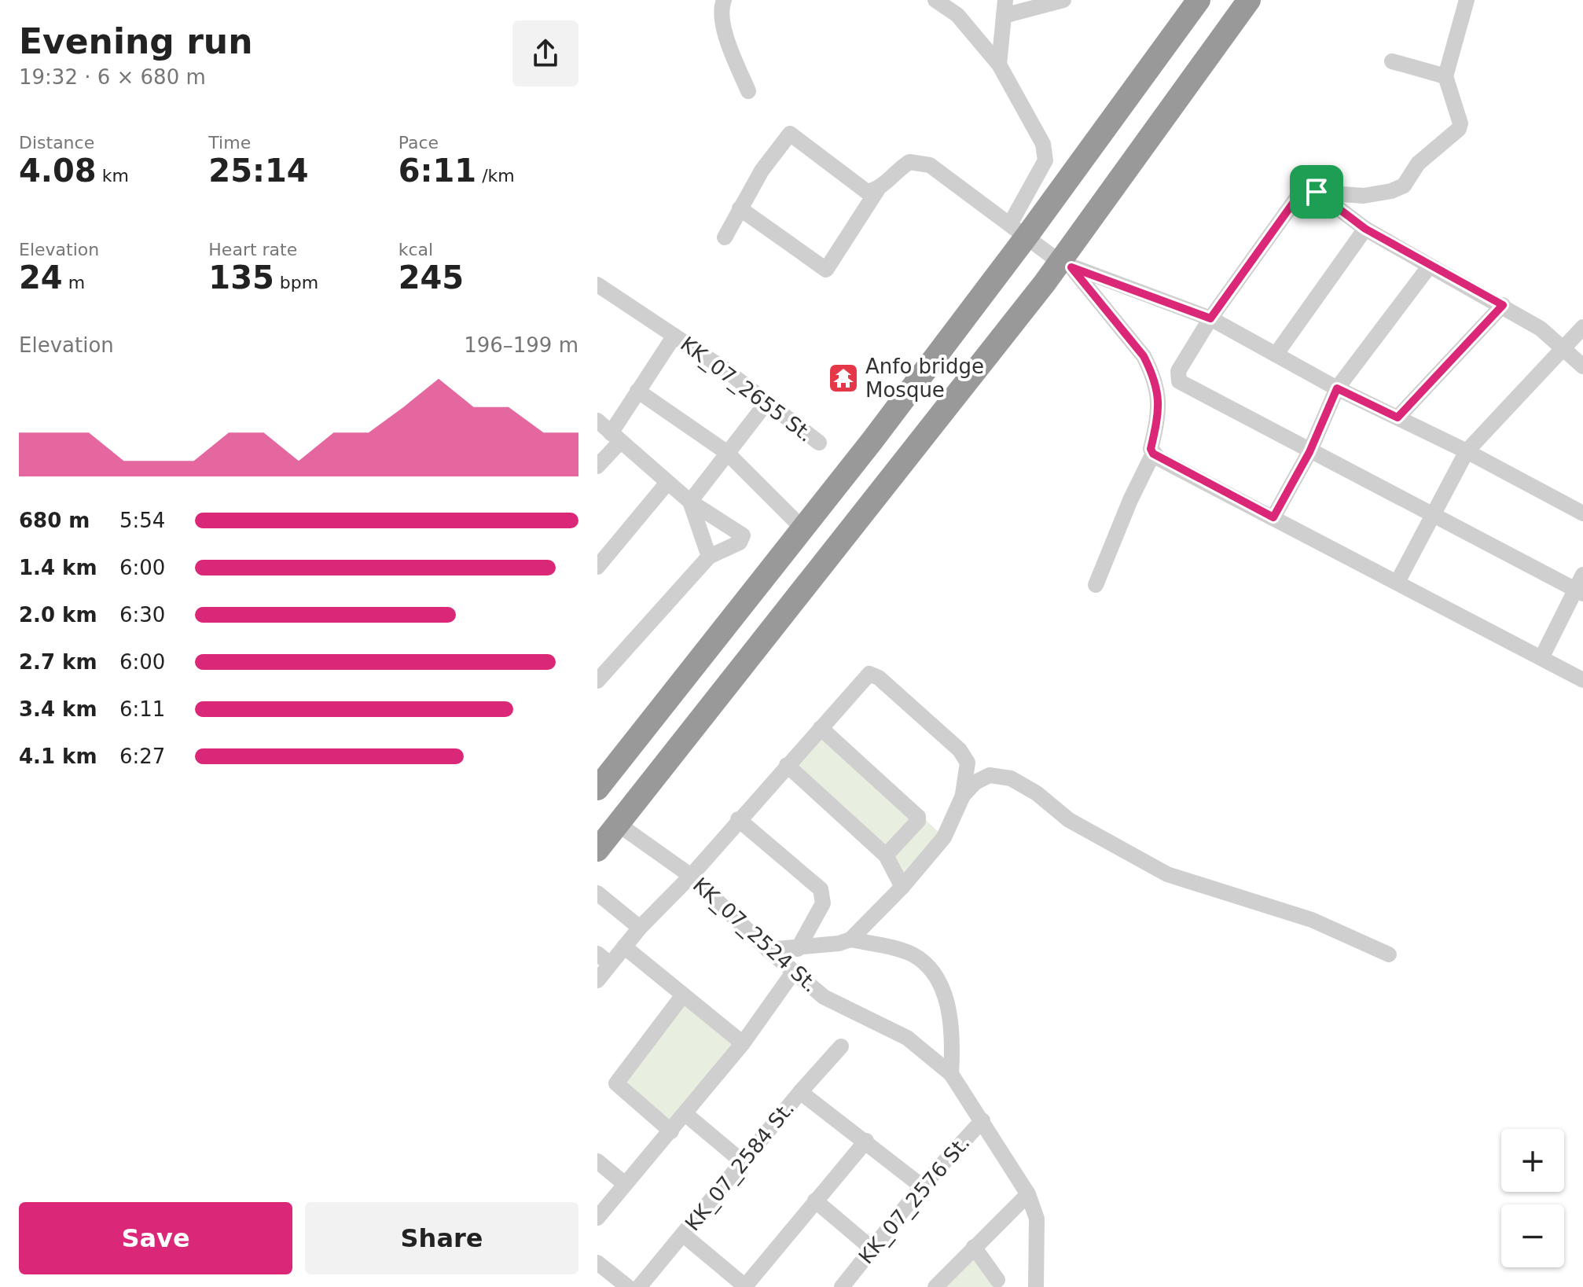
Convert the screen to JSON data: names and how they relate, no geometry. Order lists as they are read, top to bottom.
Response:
{
  "streets": {
    "street": [
      "KK_07_2655 St.",
      "KK_07_2524 St.",
      "KK_07_2584 St.",
      "KK_07_2576 St."
    ]
  },
  "crossings": [
    ["KK_07_2524 St.", "KK_07_2576 St."]
  ],
  "places": {
    "temple": ["Anfo bridge Mosque"]
  },
  "page": {
    "heading": ["Evening run", "19:32 · 6 × 680 m"],
    "stats": [
      ["Distance", "4.08 km"],
      ["Time", "25:14"],
      ["Pace", "6:11 /km"],
      ["Elevation", "24 m"],
      ["Heart rate", "135 bpm"],
      ["kcal", "245"]
    ],
    "chart": ["Elevation", "196–199 m"],
    "list": [
      {
        "name": "680 m",
        "note": "5:54"
      },
      {
        "name": "1.4 km",
        "note": "6:00"
      },
      {
        "name": "2.0 km",
        "note": "6:30"
      },
      {
        "name": "2.7 km",
        "note": "6:00"
      },
      {
        "name": "3.4 km",
        "note": "6:11"
      },
      {
        "name": "4.1 km",
        "note": "6:27"
      }
    ],
    "map_buttons": ["+", "−"],
    "buttons": ["Save", "Share"]
  }
}
